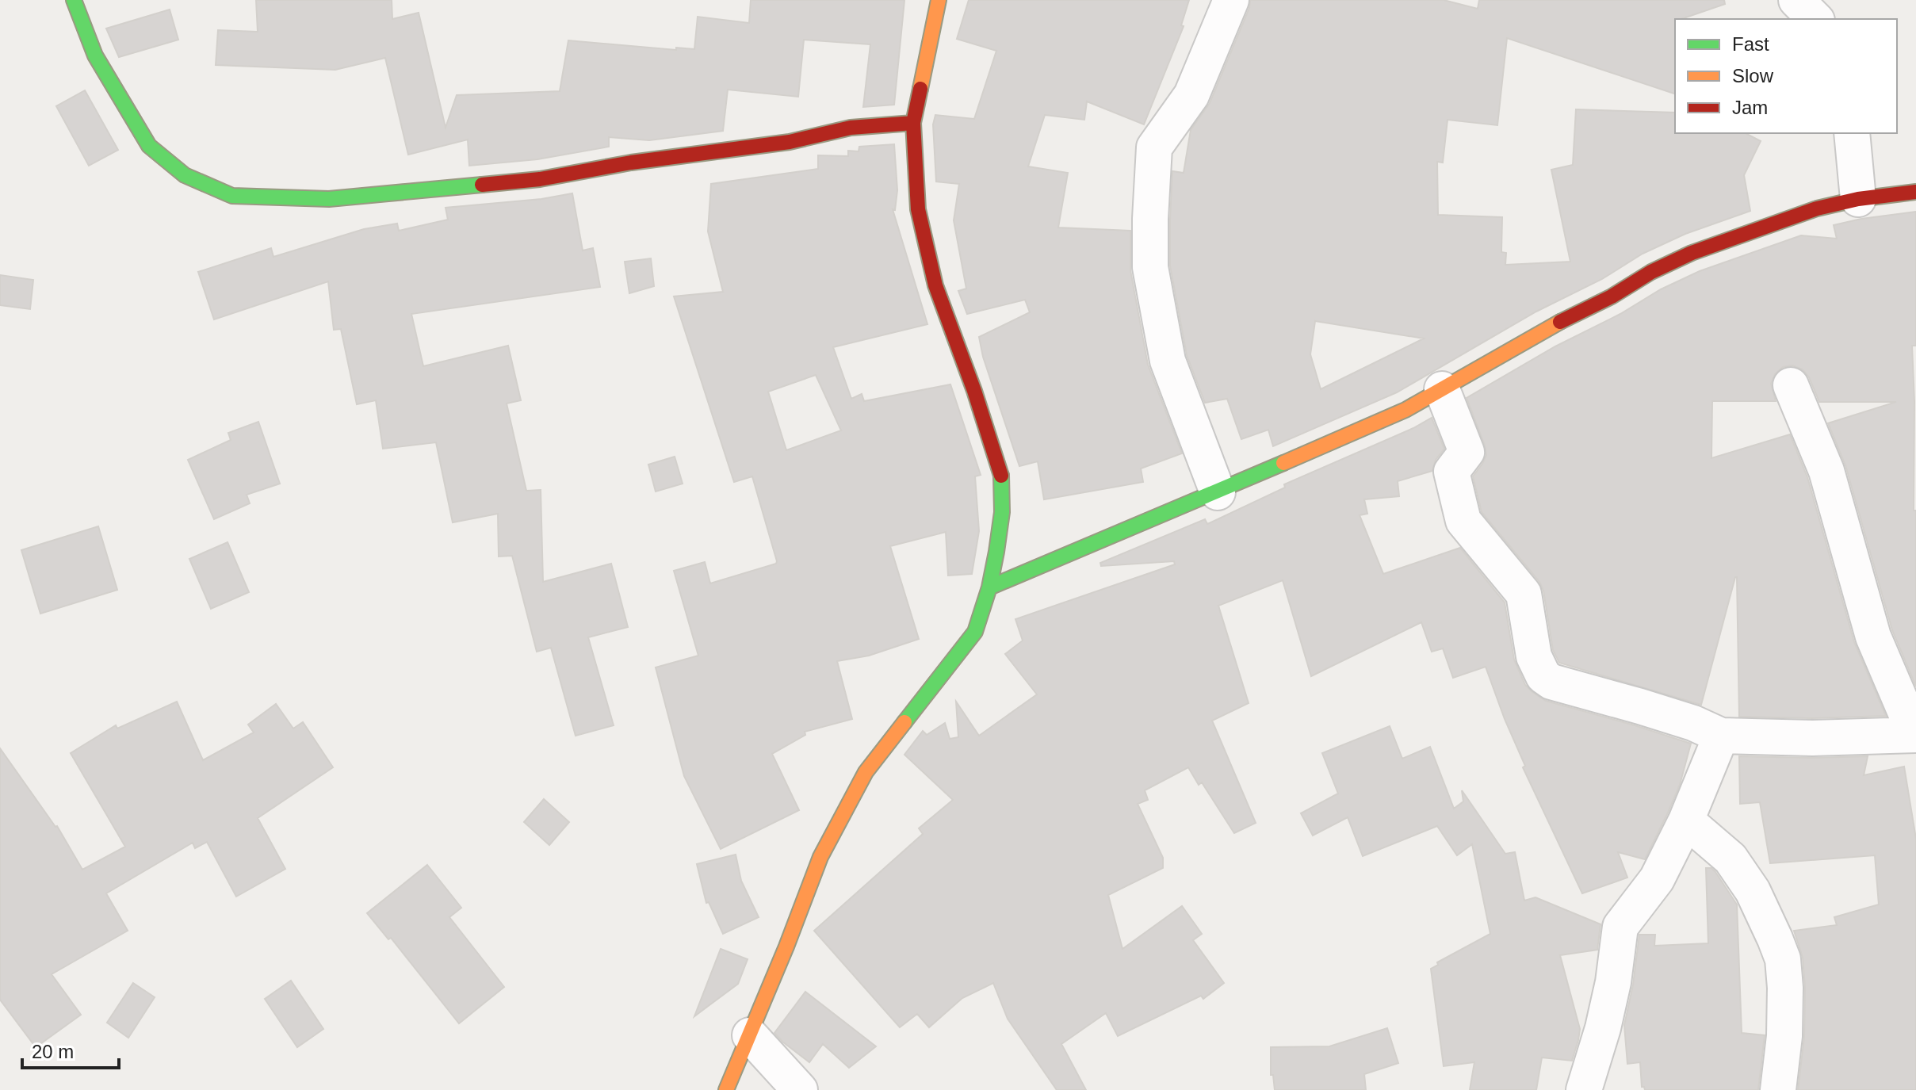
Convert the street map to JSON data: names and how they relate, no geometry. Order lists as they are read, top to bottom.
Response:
{
  "legend": ["Fast", "Slow", "Jam"],
  "scale_bar": "20 m"
}
